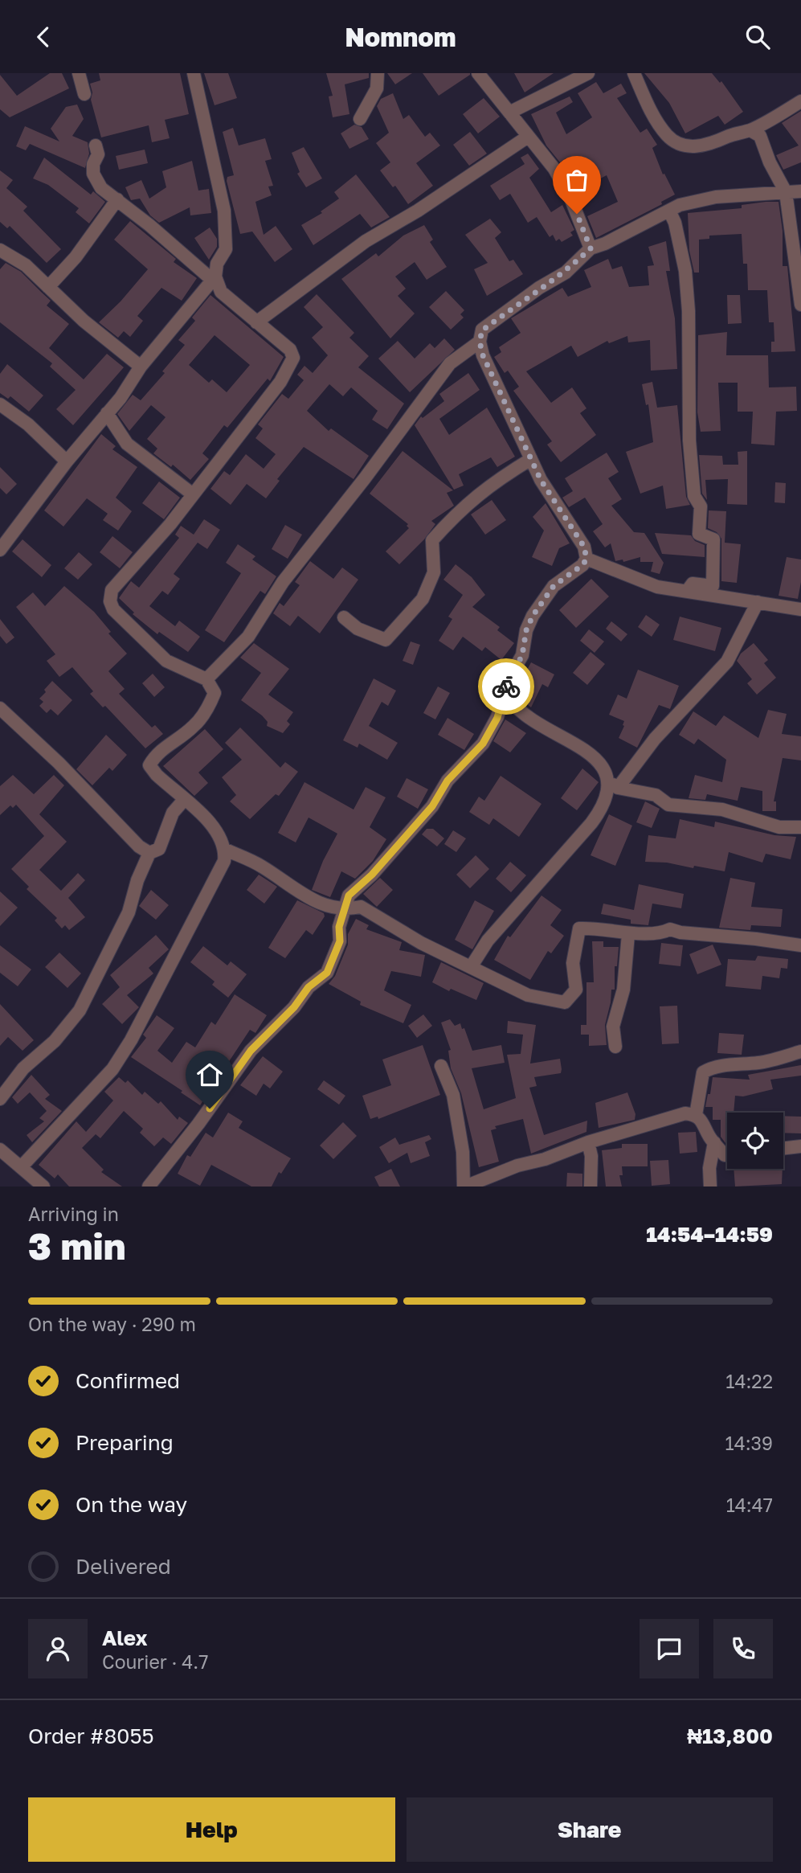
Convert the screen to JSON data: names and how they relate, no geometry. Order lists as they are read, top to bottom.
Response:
{
  "page": {
    "header": "Nomnom",
    "heading": ["3 min", "Arriving in", "14:54–14:59"],
    "panel": [
      "Alex",
      "Courier · 4.7",
      "Order #8055",
      "₦13,800"
    ],
    "bar": "On the way · 290 m",
    "list": [
      ["Confirmed", "14:22"],
      ["Preparing", "14:39"],
      ["On the way", "14:47"],
      "Delivered"
    ],
    "buttons": ["Help", "Share"]
  }
}
